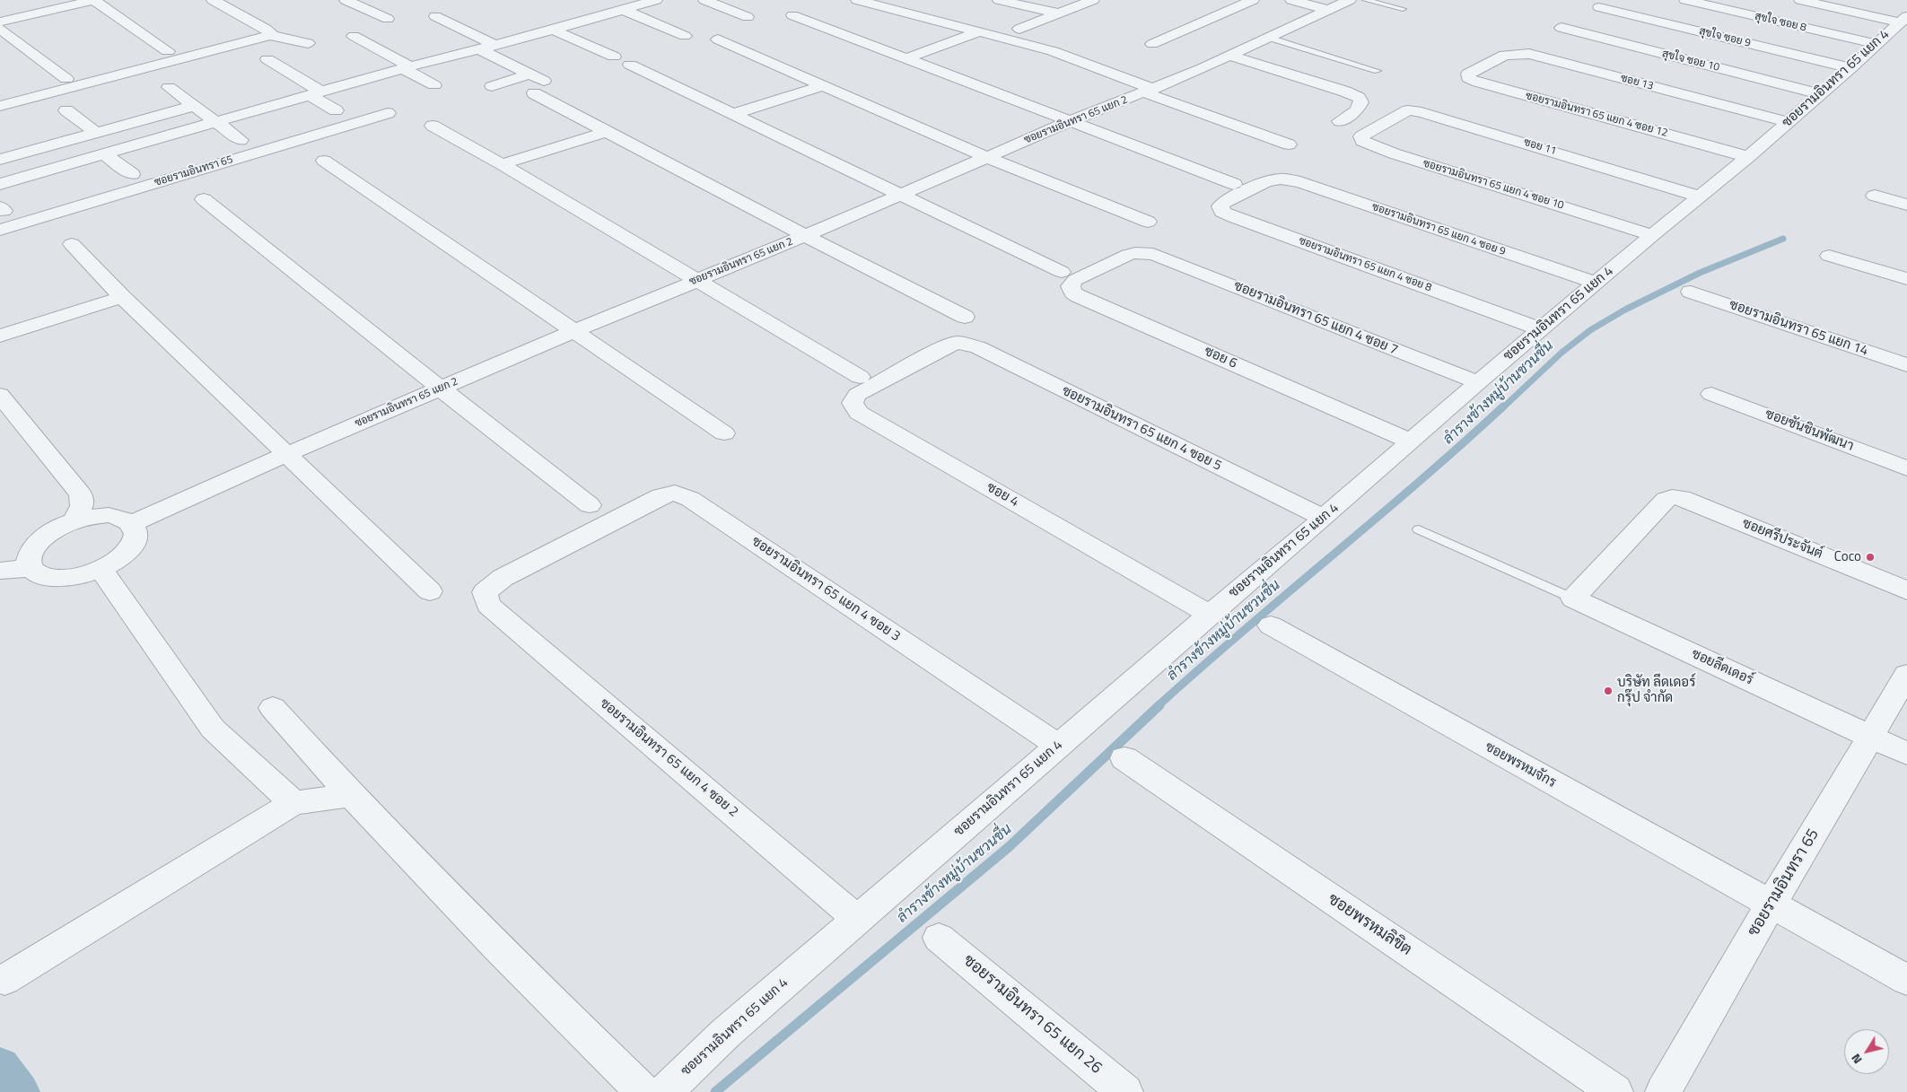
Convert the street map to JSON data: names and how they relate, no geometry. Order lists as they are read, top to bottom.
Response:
{
  "streets": {
    "street": [
      "สุขใจ ซอย 8",
      "สุขใจ ซอย 9",
      "สุขใจ ซอย 10",
      "ซอยรามอินทรา 65 แยก 4",
      "ซอย 13",
      "ซอยรามอินทรา 65 แยก 4 ซอย 12",
      "ซอยรามอินทรา 65 แยก 2",
      "ซอย 11",
      "ซอยรามอินทรา 65",
      "ซอยรามอินทรา 65 แยก 4 ซอย 10",
      "ซอยรามอินทรา 65 แยก 4 ซอย 9",
      "ซอยรามอินทรา 65 แยก 4 ซอย 8",
      "ซอยรามอินทรา 65 แยก 4 ซอย 7",
      "ซอยรามอินทรา 65 แยก 14",
      "ซอย 6",
      "ซอยรามอินทรา 65 แยก 4 ซอย 5",
      "ซอยซันชินพัฒนา",
      "ซอย 4",
      "ซอยศรีประจันต์",
      "ซอยรามอินทรา 65 แยก 4 ซอย 3",
      "ซอยลีดเดอร์",
      "ซอยรามอินทรา 65 แยก 4 ซอย 2",
      "ซอยพรหมจักร",
      "ซอยพรหมลิขิต",
      "ซอยรามอินทรา 65 แยก 26"
    ]
  },
  "crossings": [
    ["สุขใจ ซอย 8", "ซอยรามอินทรา 65 แยก 4"],
    ["สุขใจ ซอย 9", "ซอยรามอินทรา 65 แยก 4"],
    ["สุขใจ ซอย 10", "ซอยรามอินทรา 65 แยก 4"],
    ["ซอยรามอินทรา 65 แยก 4", "ซอย 13"],
    ["ซอยรามอินทรา 65 แยก 4", "ซอยรามอินทรา 65 แยก 4 ซอย 12"],
    ["ซอยรามอินทรา 65 แยก 4", "ซอย 11"],
    ["ซอยรามอินทรา 65 แยก 4", "ซอยรามอินทรา 65 แยก 4 ซอย 10"],
    ["ซอยรามอินทรา 65 แยก 4", "ซอยรามอินทรา 65 แยก 4 ซอย 9"],
    ["ซอยรามอินทรา 65 แยก 4", "ซอยรามอินทรา 65 แยก 4 ซอย 8"],
    ["ซอยรามอินทรา 65 แยก 4", "ซอยรามอินทรา 65 แยก 4 ซอย 7"],
    ["ซอยรามอินทรา 65 แยก 4", "ซอย 6"],
    ["ซอยรามอินทรา 65 แยก 4", "ซอยรามอินทรา 65 แยก 4 ซอย 5"],
    ["ซอยรามอินทรา 65 แยก 4", "ซอย 4"],
    ["ซอยรามอินทรา 65 แยก 4", "ซอยรามอินทรา 65 แยก 4 ซอย 3"],
    ["ซอยรามอินทรา 65 แยก 4", "ซอยรามอินทรา 65 แยก 4 ซอย 2"],
    ["ซอย 13", "ซอยรามอินทรา 65 แยก 4 ซอย 12"],
    ["ซอย 11", "ซอยรามอินทรา 65 แยก 4 ซอย 10"],
    ["ซอยรามอินทรา 65", "ซอยลีดเดอร์"],
    ["ซอยรามอินทรา 65", "ซอยพรหมจักร"],
    ["ซอยรามอินทรา 65 แยก 4 ซอย 9", "ซอยรามอินทรา 65 แยก 4 ซอย 8"],
    ["ซอยรามอินทรา 65 แยก 4 ซอย 7", "ซอย 6"],
    ["ซอยรามอินทรา 65 แยก 4 ซอย 5", "ซอย 4"],
    ["ซอยศรีประจันต์", "ซอยลีดเดอร์"],
    ["ซอยรามอินทรา 65 แยก 4 ซอย 3", "ซอยรามอินทรา 65 แยก 4 ซอย 2"]
  ],
  "water": ["ลำรางข้างหมู่บ้านชวนชื่น"],
  "places": ["Coco", "บริษัท ลีดเดอร์ กรุ๊ป จำกัด"],
  "north": "bottom left"
}
